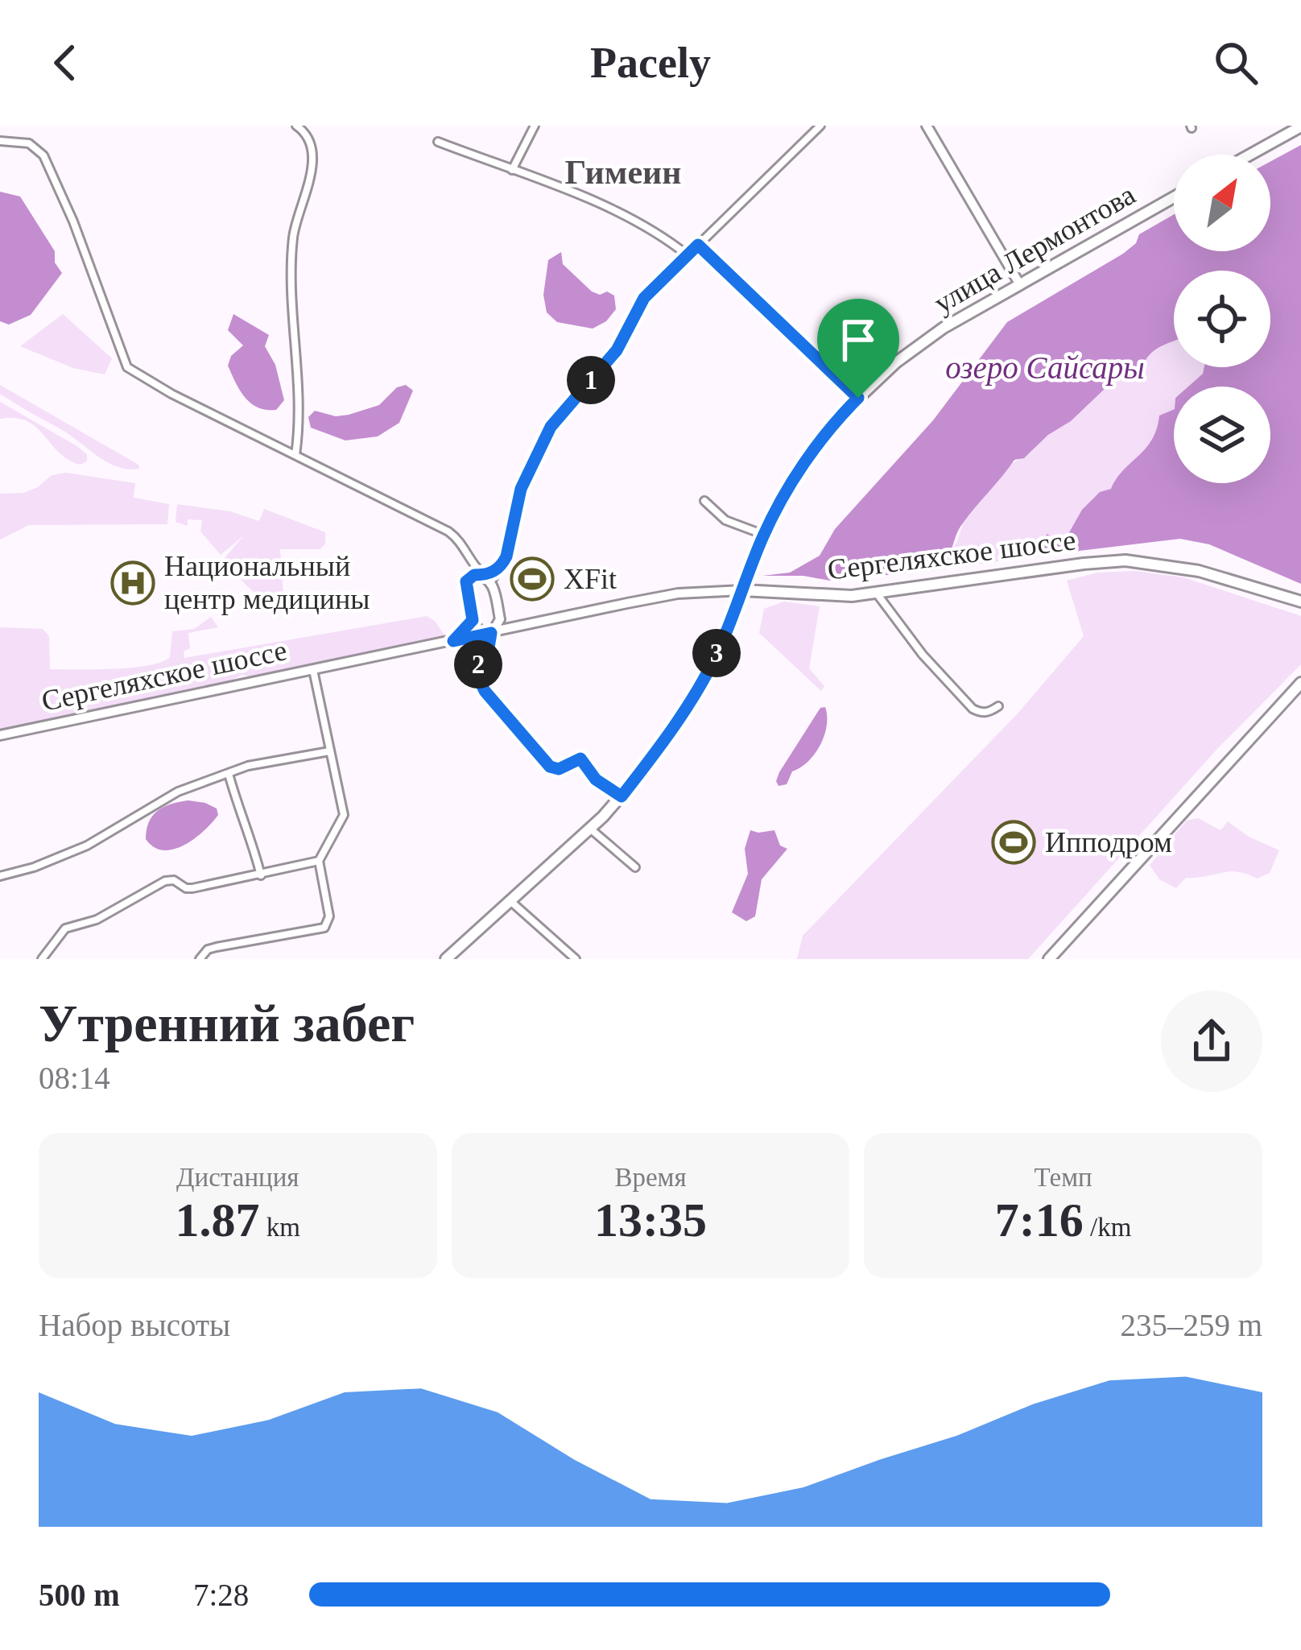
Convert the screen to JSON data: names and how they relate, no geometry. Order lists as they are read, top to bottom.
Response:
{
  "streets": {
    "main road": ["улица Лермонтова", "Сергеляхское шоссе"]
  },
  "crossings": [
    ["улица Лермонтова", "Сергеляхское шоссе"]
  ],
  "districts": ["Гимеин"],
  "water": ["озеро Сайсары"],
  "places": {
    "sports": ["XFit", "Ипподром"],
    "hospital": ["Национальный центр медицины"]
  },
  "north": "top right",
  "page": {
    "header": "Pacely",
    "pins": ["1", "3", "2"],
    "heading": ["Утренний забег", "08:14"],
    "stats": [
      ["Дистанция", "1.87 km"],
      ["Время", "13:35"],
      ["Темп", "7:16 /km"]
    ],
    "chart": ["Набор высоты", "235–259 m"],
    "list": [
      {
        "name": "500 m",
        "note": "7:28"
      }
    ]
  }
}
